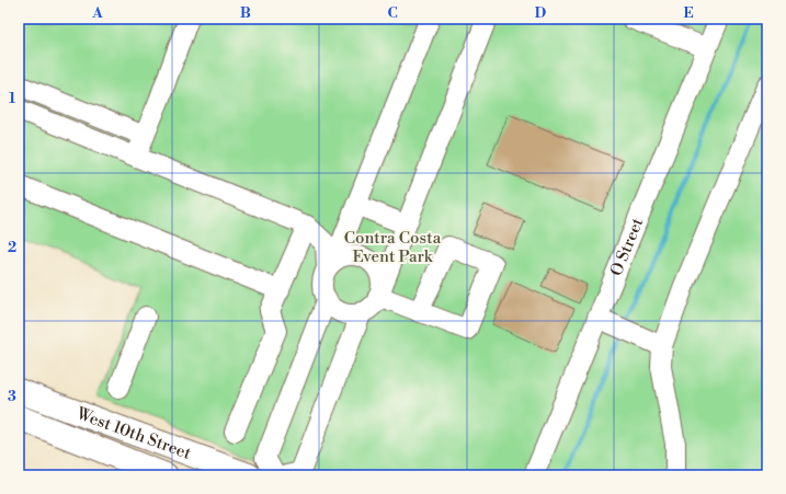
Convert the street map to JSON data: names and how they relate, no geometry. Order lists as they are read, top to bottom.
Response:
{
  "streets": {
    "main road": ["West 10th Street"],
    "street": ["O Street"]
  },
  "parks": ["Contra Costa Event Park"],
  "grid": {
    "columns": [
      "A",
      "B",
      "C",
      "D",
      "E"
    ],
    "rows": ["1", "2", "3"]
  }
}
